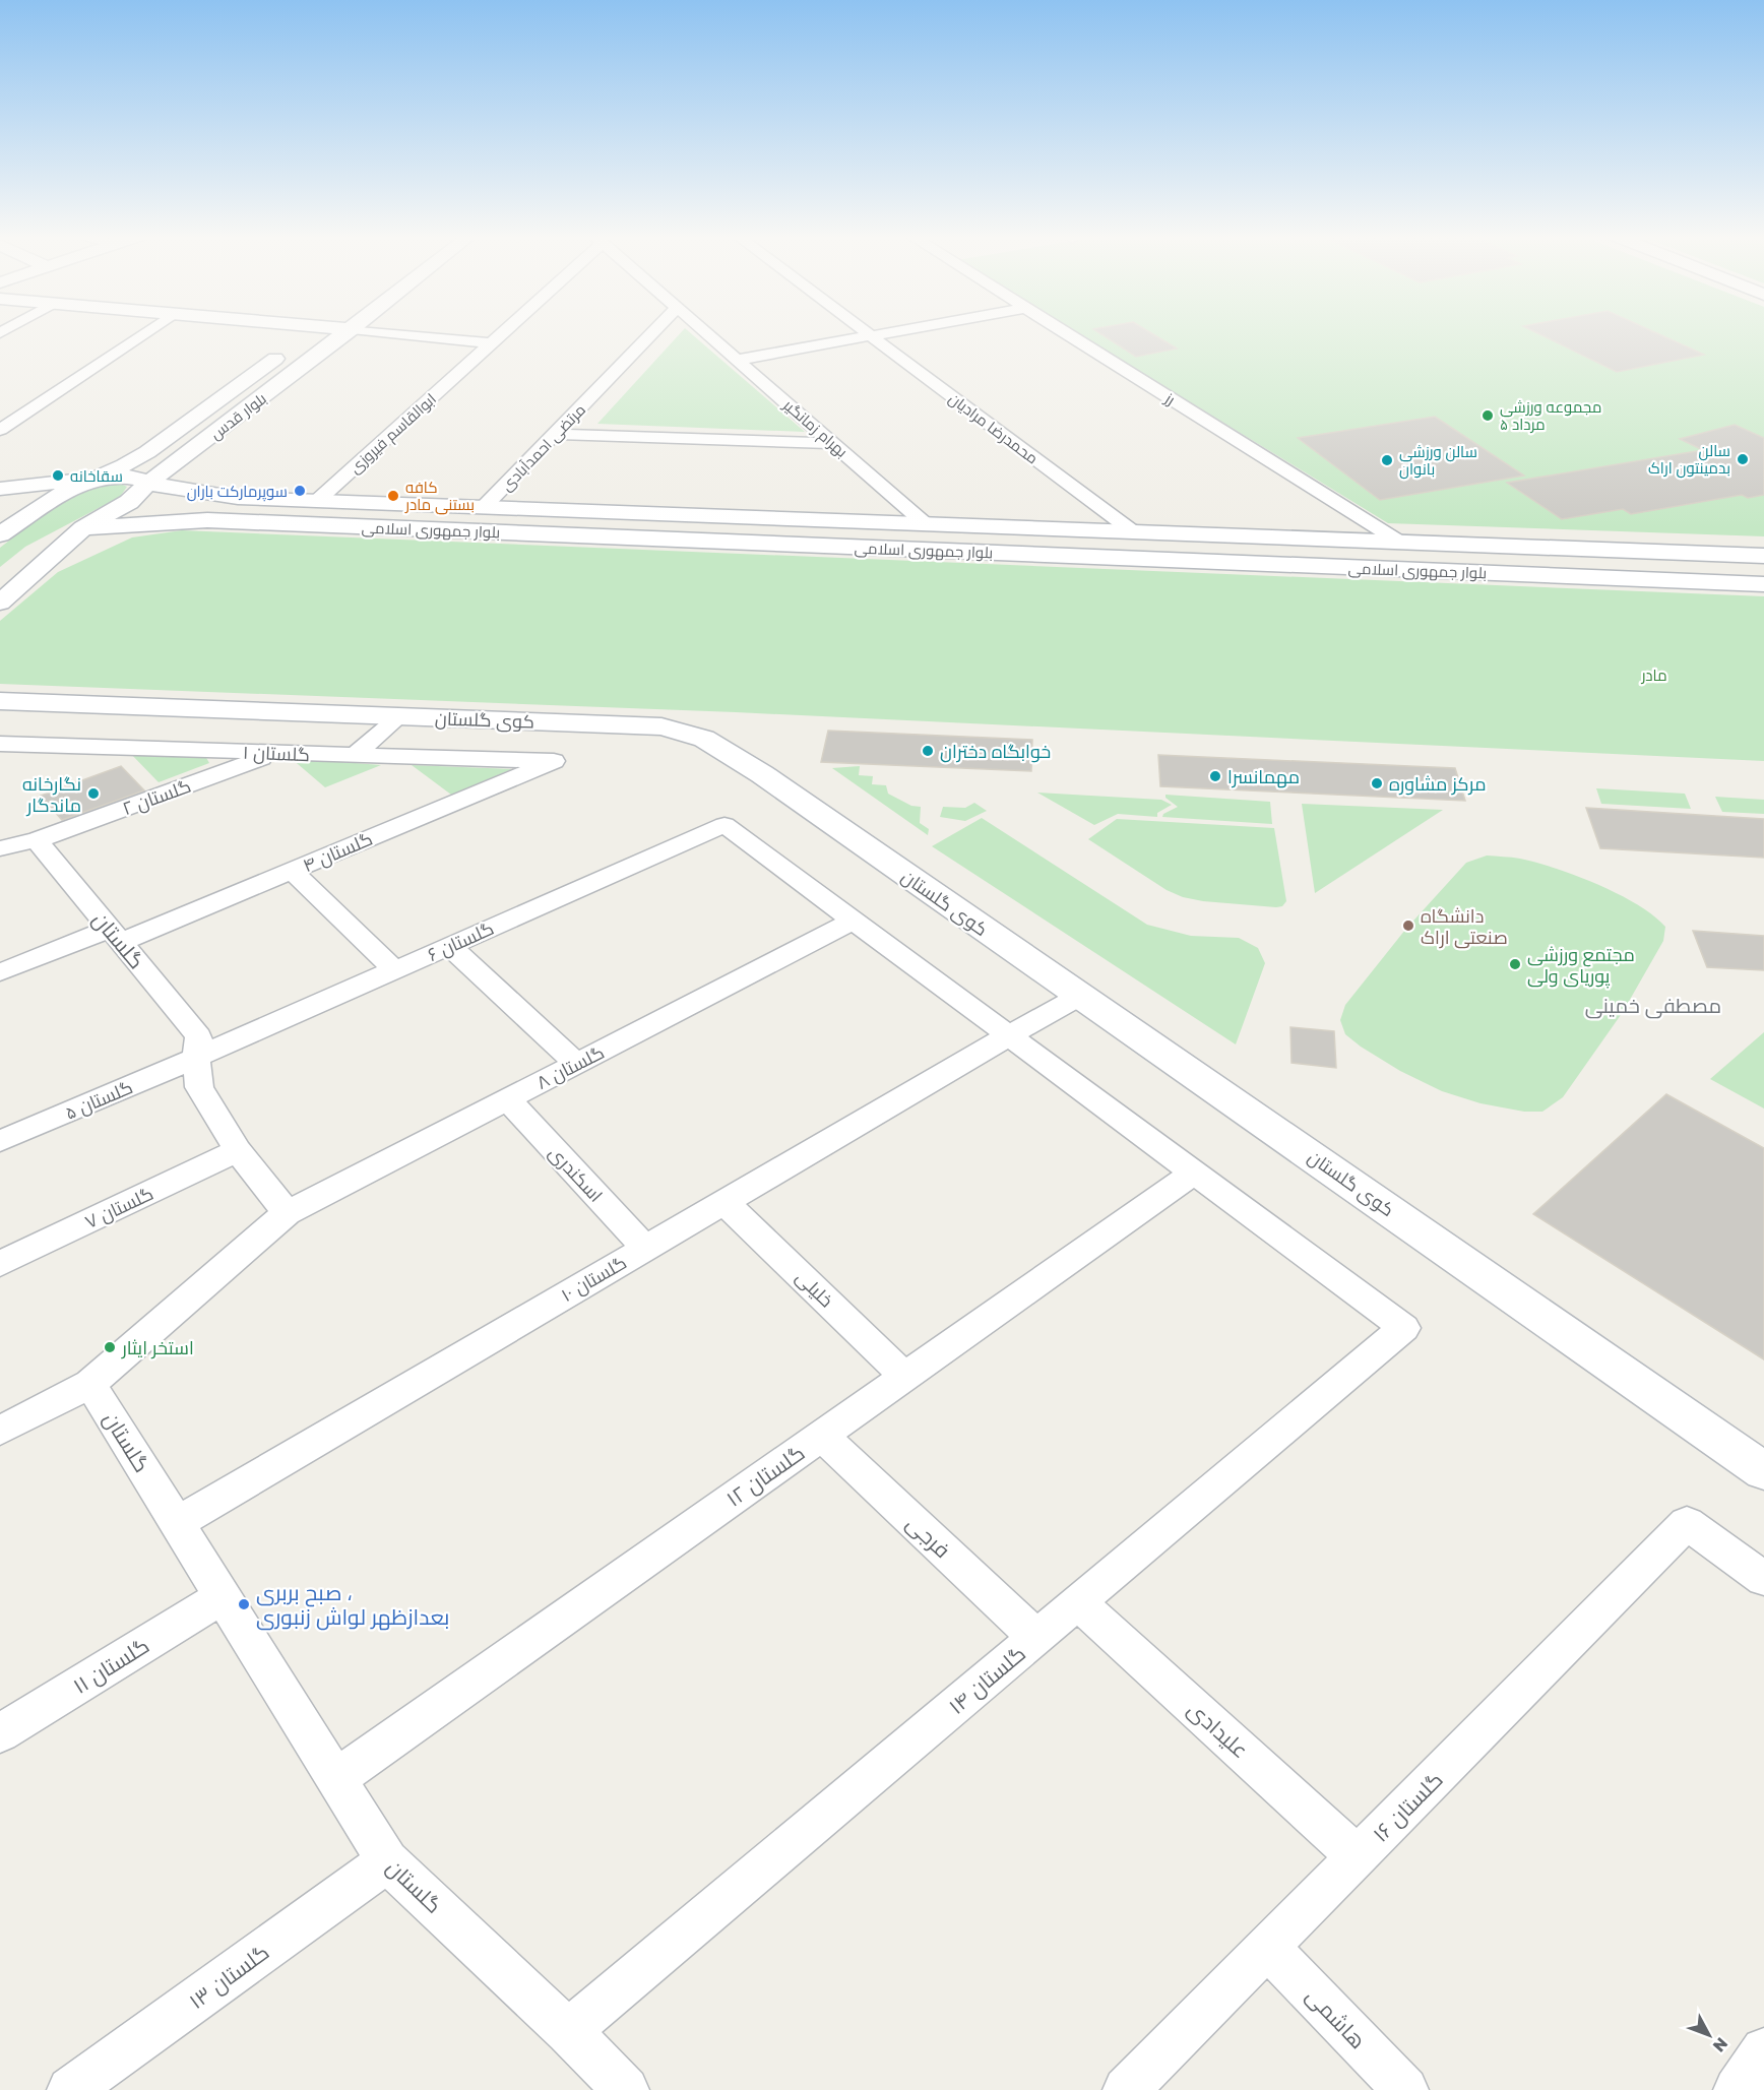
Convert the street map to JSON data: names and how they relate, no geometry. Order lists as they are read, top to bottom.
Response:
{
  "streets": {
    "main road": ["بلوار قدس", "بلوار جمهوری اسلامی", "کوی گلستان"],
    "street": [
      "رز",
      "بهرام زمانگیر",
      "محمدرضا مرادیان",
      "ابوالقاسم فیروزی",
      "مرتضی احمدآبادی",
      "گلستان ۱",
      "گلستان ۲",
      "گلستان ۴",
      "گلستان",
      "گلستان ۶",
      "گلستان ۸",
      "گلستان ۵",
      "اسکندری",
      "گلستان ۷",
      "گلستان ۱۰",
      "خلیلی",
      "گلستان ۱۲",
      "فرجی",
      "گلستان ۱۱",
      "گلستان ۱۴",
      "علیدادی",
      "گلستان ۱۶",
      "گلستان ۱۳",
      "هاشمی"
    ]
  },
  "crossings": [
    ["رز", "بلوار جمهوری اسلامی"],
    ["بلوار قدس", "بلوار جمهوری اسلامی"],
    ["بهرام زمانگیر", "بلوار جمهوری اسلامی"],
    ["محمدرضا مرادیان", "بلوار جمهوری اسلامی"],
    ["ابوالقاسم فیروزی", "بلوار جمهوری اسلامی"],
    ["مرتضی احمدآبادی", "بلوار جمهوری اسلامی"],
    ["کوی گلستان", "گلستان ۱۰"],
    ["گلستان ۱", "گلستان ۲"],
    ["گلستان ۱", "گلستان ۴"],
    ["گلستان ۲", "گلستان"],
    ["گلستان ۴", "گلستان"],
    ["گلستان", "گلستان ۶"],
    ["گلستان", "گلستان ۸"],
    ["گلستان", "گلستان ۵"],
    ["گلستان", "گلستان ۷"],
    ["گلستان", "گلستان ۱۰"],
    ["گلستان", "گلستان ۱۲"],
    ["گلستان", "گلستان ۱۱"],
    ["گلستان", "گلستان ۱۴"],
    ["گلستان", "گلستان ۱۳"],
    ["گلستان ۶", "گلستان ۸"],
    ["گلستان ۶", "گلستان ۵"],
    ["گلستان ۸", "اسکندری"],
    ["اسکندری", "گلستان ۱۰"],
    ["گلستان ۱۰", "خلیلی"],
    ["خلیلی", "گلستان ۱۲"],
    ["گلستان ۱۲", "فرجی"],
    ["گلستان ۱۲", "گلستان ۱۴"],
    ["فرجی", "گلستان ۱۴"],
    ["گلستان ۱۴", "علیدادی"],
    ["علیدادی", "گلستان ۱۶"],
    ["گلستان ۱۶", "هاشمی"]
  ],
  "districts": ["مصطفی خمینی"],
  "parks": ["مادر"],
  "places": [
    "مجموعه ورزشی ۵ مرداد",
    "سالن بدمینتون اراک",
    "سالن ورزشی بانوان",
    "سقاخانه",
    "سوپرمارکت باران",
    "کافه بستنی مادر",
    "خوابگاه دختران",
    "مهمانسرا",
    "مرکز مشاوره",
    "نگارخانه ماندگار",
    "دانشگاه صنعتی اراک",
    "مجتمع ورزشی پوریای ولی",
    "استخر ایثار",
    "صبح بربری ، بعدازظهر لواش زنبوری"
  ],
  "north": "bottom right"
}
